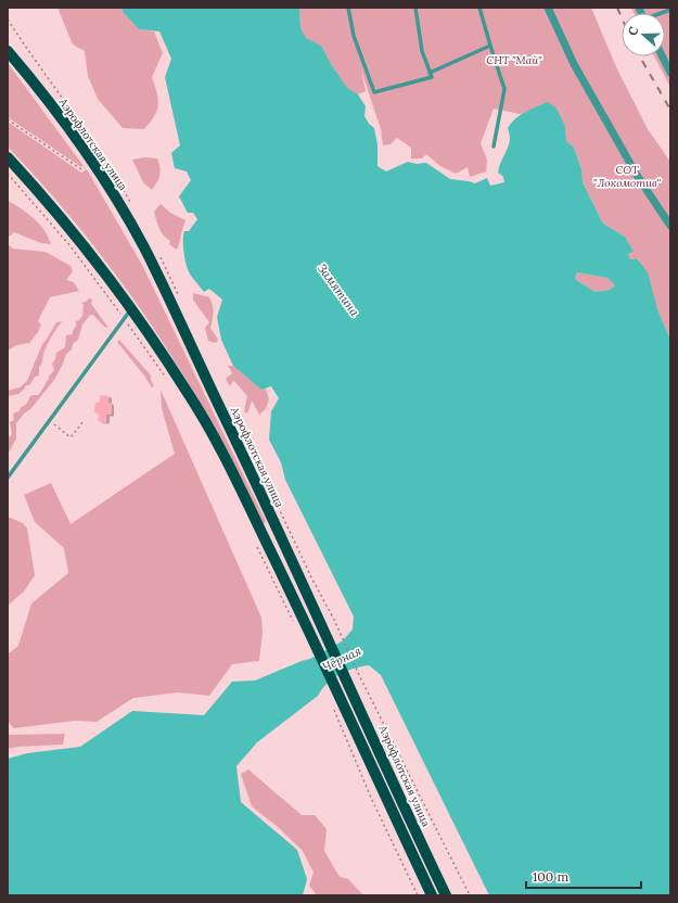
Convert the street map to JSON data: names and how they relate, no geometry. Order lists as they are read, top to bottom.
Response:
{
  "streets": {
    "main road": ["Аэрофлотская улица"]
  },
  "water": ["Замятина", "Чёрная"],
  "parks": ["СНТ \"Май\"", "СОТ \"Локомотив\""],
  "scale_bar": "100 m",
  "north": "left"
}
